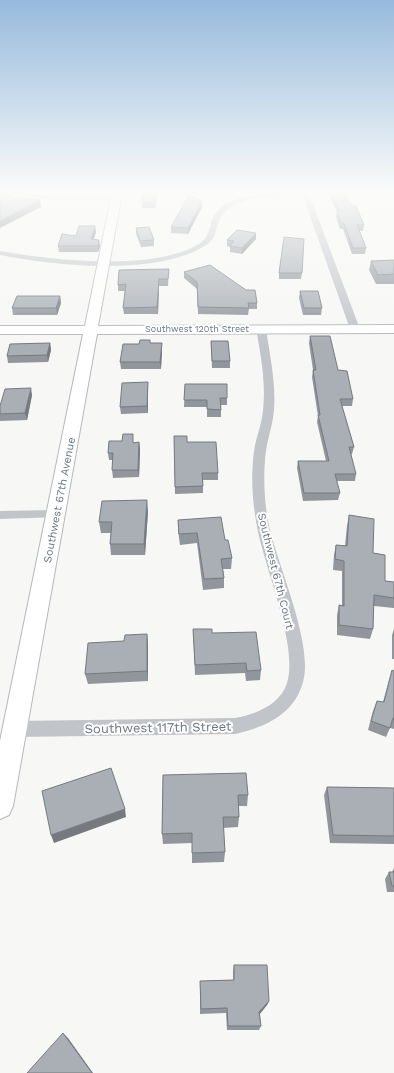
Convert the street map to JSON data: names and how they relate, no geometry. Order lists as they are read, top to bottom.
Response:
{
  "streets": {
    "main road": ["Southwest 120th Street", "Southwest 67th Avenue"],
    "street": ["Southwest 67th Court", "Southwest 117th Street"]
  },
  "crossings": [
    ["Southwest 120th Street", "Southwest 67th Avenue"],
    ["Southwest 120th Street", "Southwest 67th Court"],
    ["Southwest 67th Avenue", "Southwest 117th Street"],
    ["Southwest 67th Court", "Southwest 117th Street"]
  ]
}
